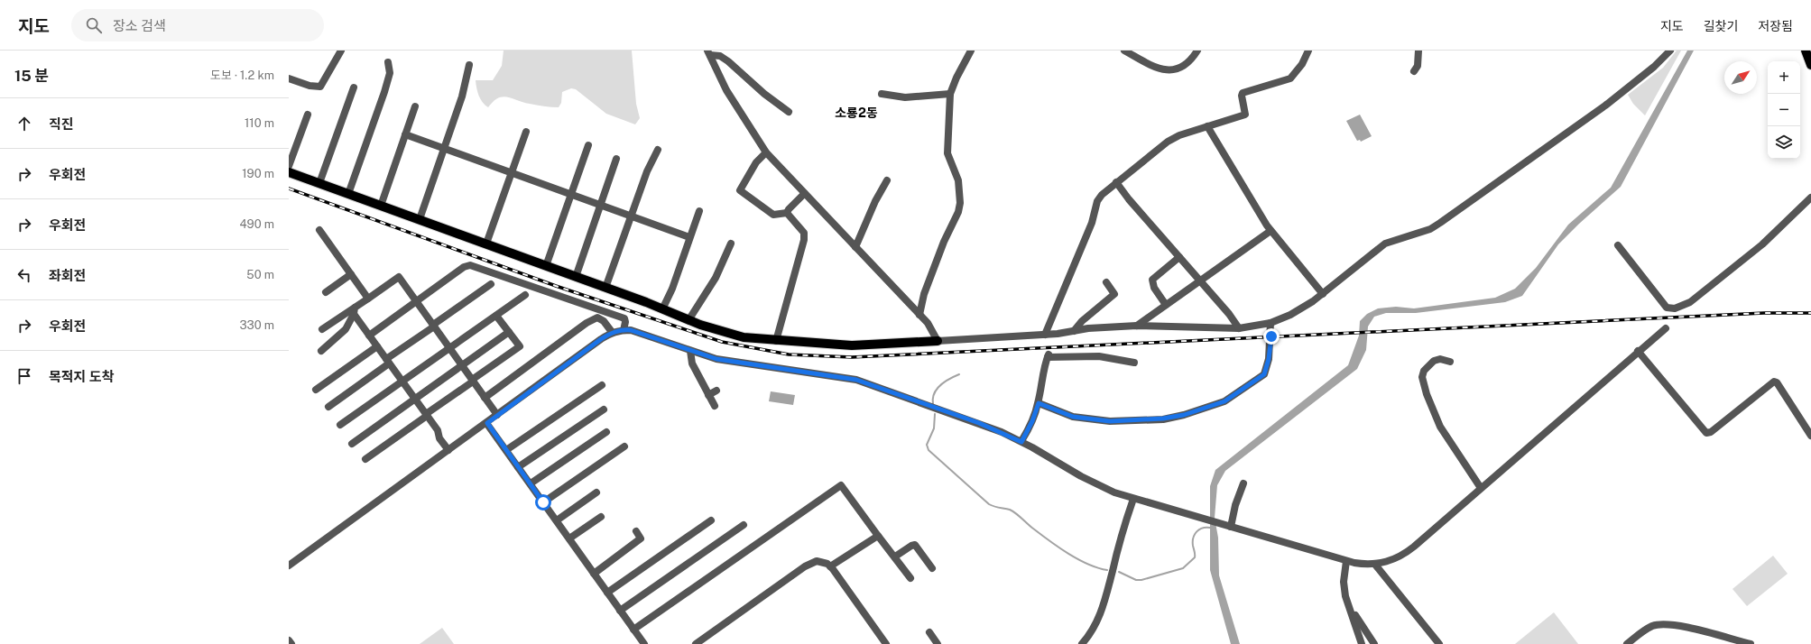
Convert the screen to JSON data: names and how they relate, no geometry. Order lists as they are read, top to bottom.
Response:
{
  "districts": ["소룡2동"],
  "north": "top right",
  "page": {
    "header": "지도",
    "search": "장소 검색",
    "nav": ["지도", "길찾기", "저장됨"],
    "heading": ["15 분", "도보 · 1.2 km"],
    "map_buttons": ["+", "−"],
    "list": [
      ["직진", "110 m"],
      ["우회전", "190 m"],
      ["우회전", "490 m"],
      ["좌회전", "50 m"],
      ["우회전", "330 m"],
      "목적지 도착"
    ]
  }
}
